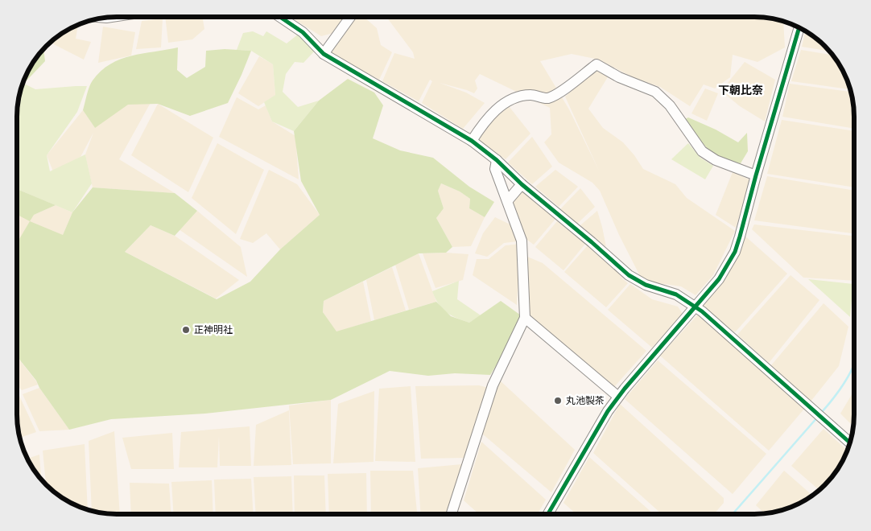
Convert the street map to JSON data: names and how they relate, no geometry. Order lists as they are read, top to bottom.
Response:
{
  "districts": ["下朝比奈"],
  "places": ["正神明社", "丸池製茶"]
}
